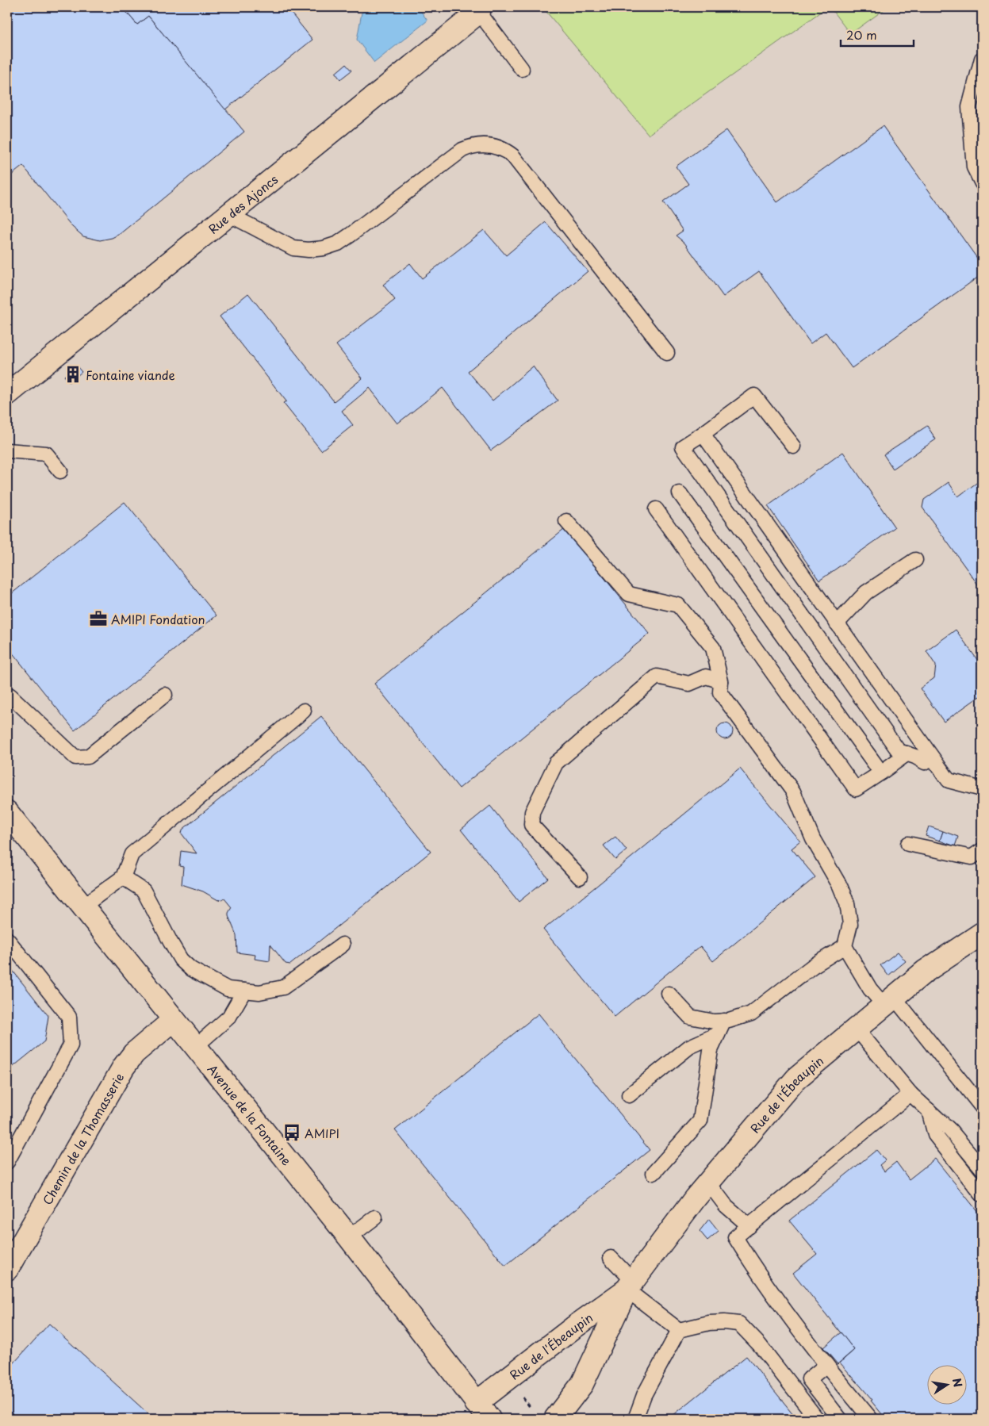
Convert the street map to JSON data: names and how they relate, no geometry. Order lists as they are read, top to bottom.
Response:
{
  "streets": {
    "street": [
      "Rue des Ajoncs",
      "Rue de l'Ébeaupin",
      "Avenue de la Fontaine",
      "Chemin de la Thomasserie"
    ]
  },
  "crossings": [
    ["Rue de l'Ébeaupin", "Avenue de la Fontaine"],
    ["Avenue de la Fontaine", "Chemin de la Thomasserie"]
  ],
  "places": {
    "building": ["Fontaine viande"],
    "office": ["AMIPI Fondation"],
    "bus stop": ["AMIPI"]
  },
  "scale_bar": "20 m",
  "north": "right"
}
